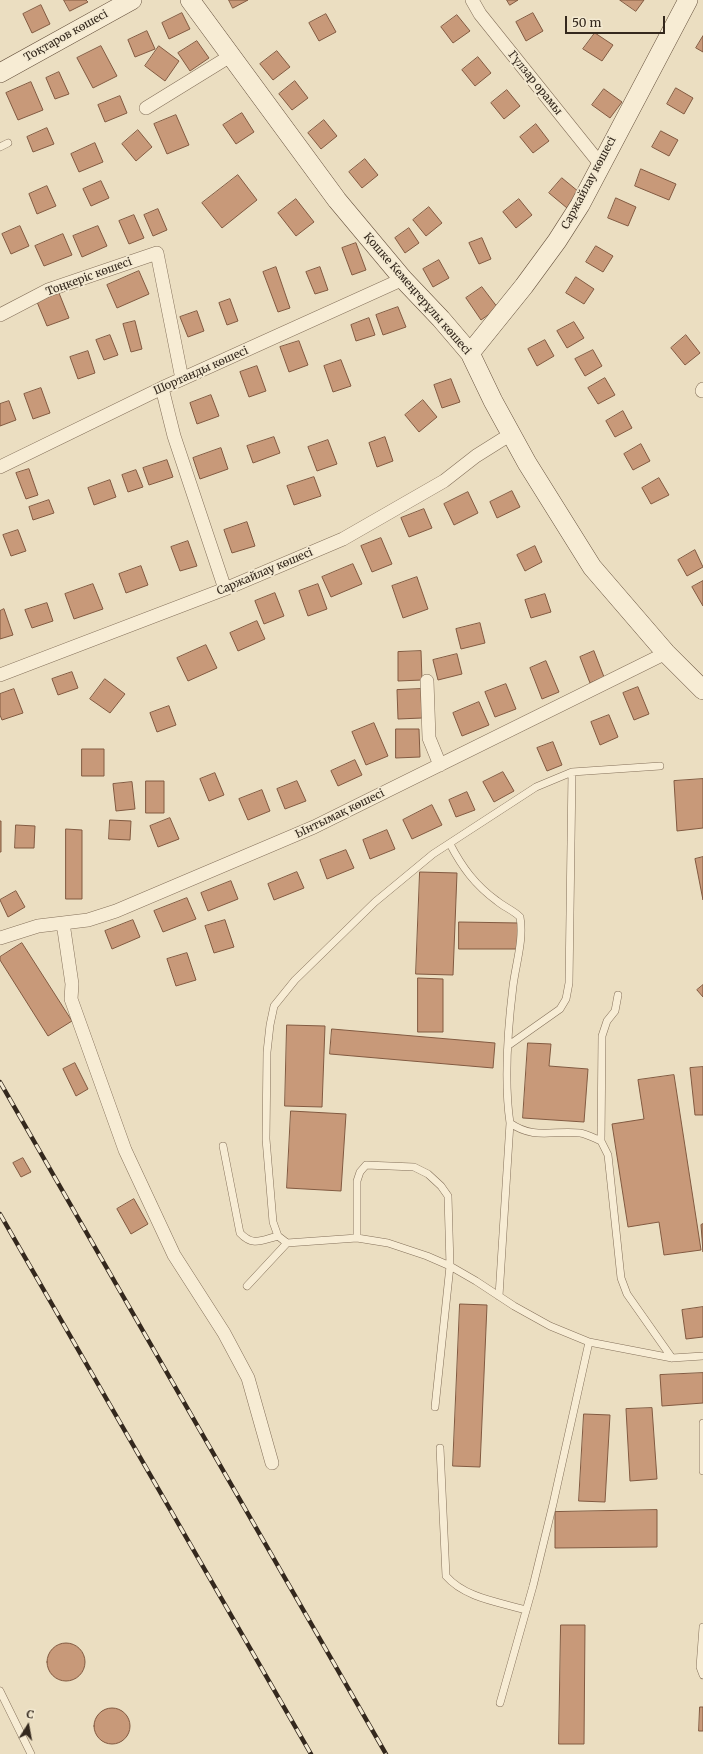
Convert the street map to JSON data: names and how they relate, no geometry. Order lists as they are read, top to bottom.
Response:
{
  "streets": {
    "street": [
      "Тоқтаров көшесі",
      "Гүлзар орамы",
      "Саржайлау көшесі",
      "Тоңкерiс көшесі",
      "Қошке Кемеңгерұлы көшесі",
      "Шортанды көшесі",
      "Ынтымақ көшесі"
    ]
  },
  "crossings": [
    ["Гүлзар орамы", "Саржайлау көшесі"],
    ["Саржайлау көшесі", "Қошке Кемеңгерұлы көшесі"],
    ["Тоңкерiс көшесі", "Шортанды көшесі"],
    ["Қошке Кемеңгерұлы көшесі", "Шортанды көшесі"],
    ["Қошке Кемеңгерұлы көшесі", "Ынтымақ көшесі"]
  ],
  "scale_bar": "50 m",
  "north": "top"
}
